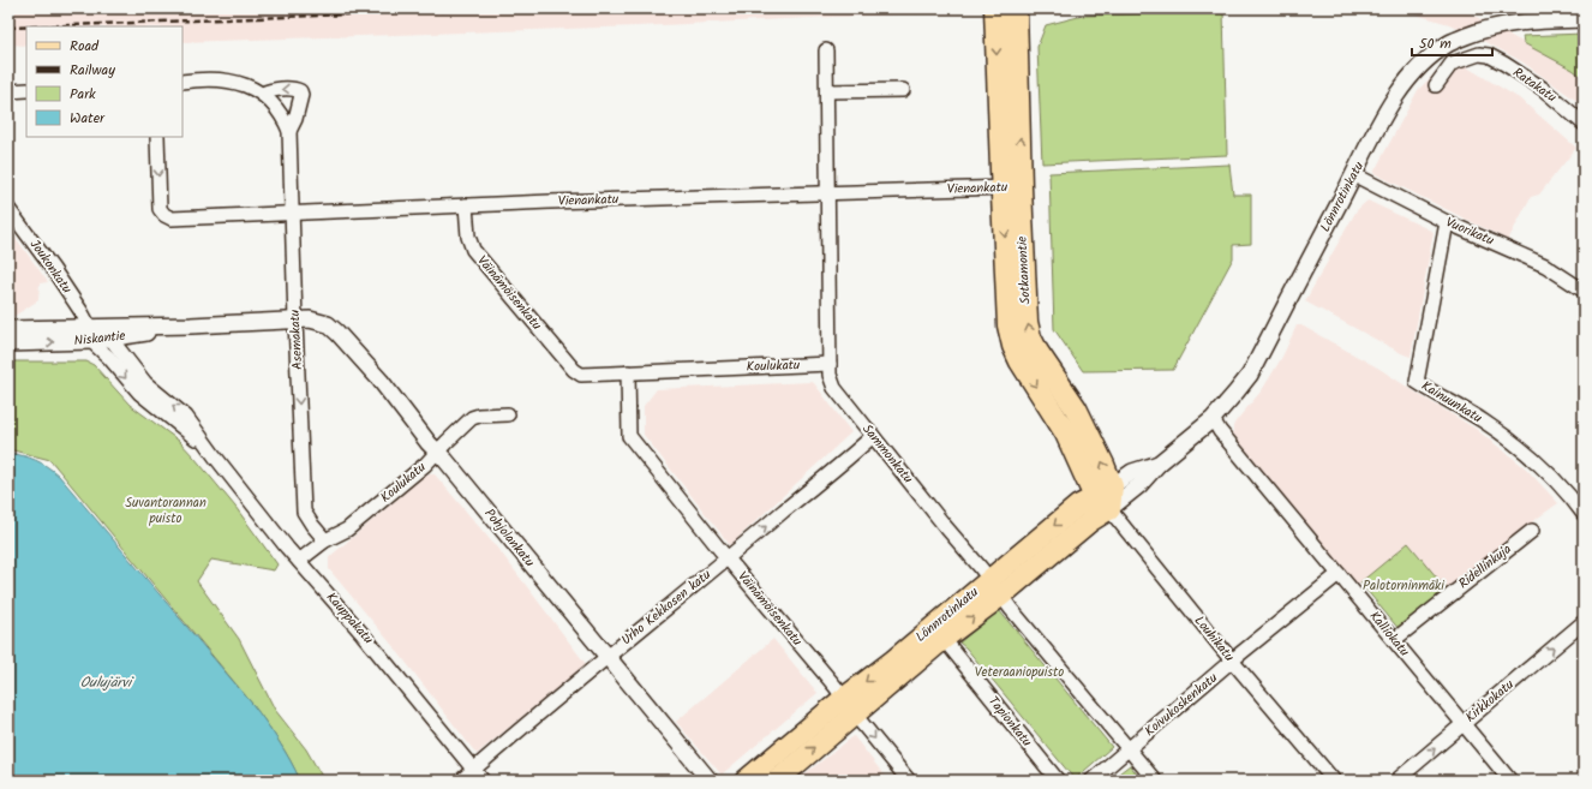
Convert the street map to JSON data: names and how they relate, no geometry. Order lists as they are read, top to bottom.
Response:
{
  "streets": {
    "highway": ["Sotkamontie"],
    "main road": ["Lönnrotinkatu"],
    "street": [
      "Ratakatu",
      "Vienankatu",
      "Vuorikatu",
      "Joukonkatu",
      "Väinämöisenkatu",
      "Niskantie",
      "Asemakatu",
      "Koulukatu",
      "Kainuunkatu",
      "Sammonkatu",
      "Pohjolankatu",
      "Ridellinkuja",
      "Urho Kekkosen katu",
      "Kauppakatu",
      "Kalliokatu",
      "Louhikatu",
      "Kirkkokatu",
      "Koivukoskenkatu",
      "Tapionkatu"
    ]
  },
  "crossings": [
    ["Vienankatu", "Sotkamontie"],
    ["Vienankatu", "Väinämöisenkatu"],
    ["Vienankatu", "Asemakatu"],
    ["Vienankatu", "Sammonkatu"],
    ["Lönnrotinkatu", "Vuorikatu"],
    ["Lönnrotinkatu", "Sotkamontie"],
    ["Lönnrotinkatu", "Väinämöisenkatu"],
    ["Lönnrotinkatu", "Sammonkatu"],
    ["Lönnrotinkatu", "Kalliokatu"],
    ["Lönnrotinkatu", "Louhikatu"],
    ["Lönnrotinkatu", "Tapionkatu"],
    ["Vuorikatu", "Kainuunkatu"],
    ["Joukonkatu", "Niskantie"],
    ["Joukonkatu", "Kauppakatu"],
    ["Sotkamontie", "Louhikatu"],
    ["Väinämöisenkatu", "Koulukatu"],
    ["Väinämöisenkatu", "Urho Kekkosen katu"],
    ["Niskantie", "Asemakatu"],
    ["Niskantie", "Pohjolankatu"],
    ["Niskantie", "Kauppakatu"],
    ["Asemakatu", "Koulukatu"],
    ["Asemakatu", "Pohjolankatu"],
    ["Koulukatu", "Sammonkatu"],
    ["Koulukatu", "Pohjolankatu"],
    ["Koulukatu", "Kauppakatu"],
    ["Sammonkatu", "Urho Kekkosen katu"],
    ["Sammonkatu", "Koivukoskenkatu"],
    ["Pohjolankatu", "Urho Kekkosen katu"],
    ["Ridellinkuja", "Kalliokatu"],
    ["Urho Kekkosen katu", "Kauppakatu"],
    ["Kalliokatu", "Kirkkokatu"],
    ["Kalliokatu", "Koivukoskenkatu"],
    ["Louhikatu", "Koivukoskenkatu"]
  ],
  "one_way": ["Urho Kekkosen katu", "Kirkkokatu"],
  "water": ["Oulujärvi"],
  "parks": ["Suvantorannan puisto", "Palotorninmäki", "Veteraaniopuisto"],
  "legend": [
    "Road",
    "Railway",
    "Park",
    "Water"
  ],
  "scale_bar": "50 m"
}
